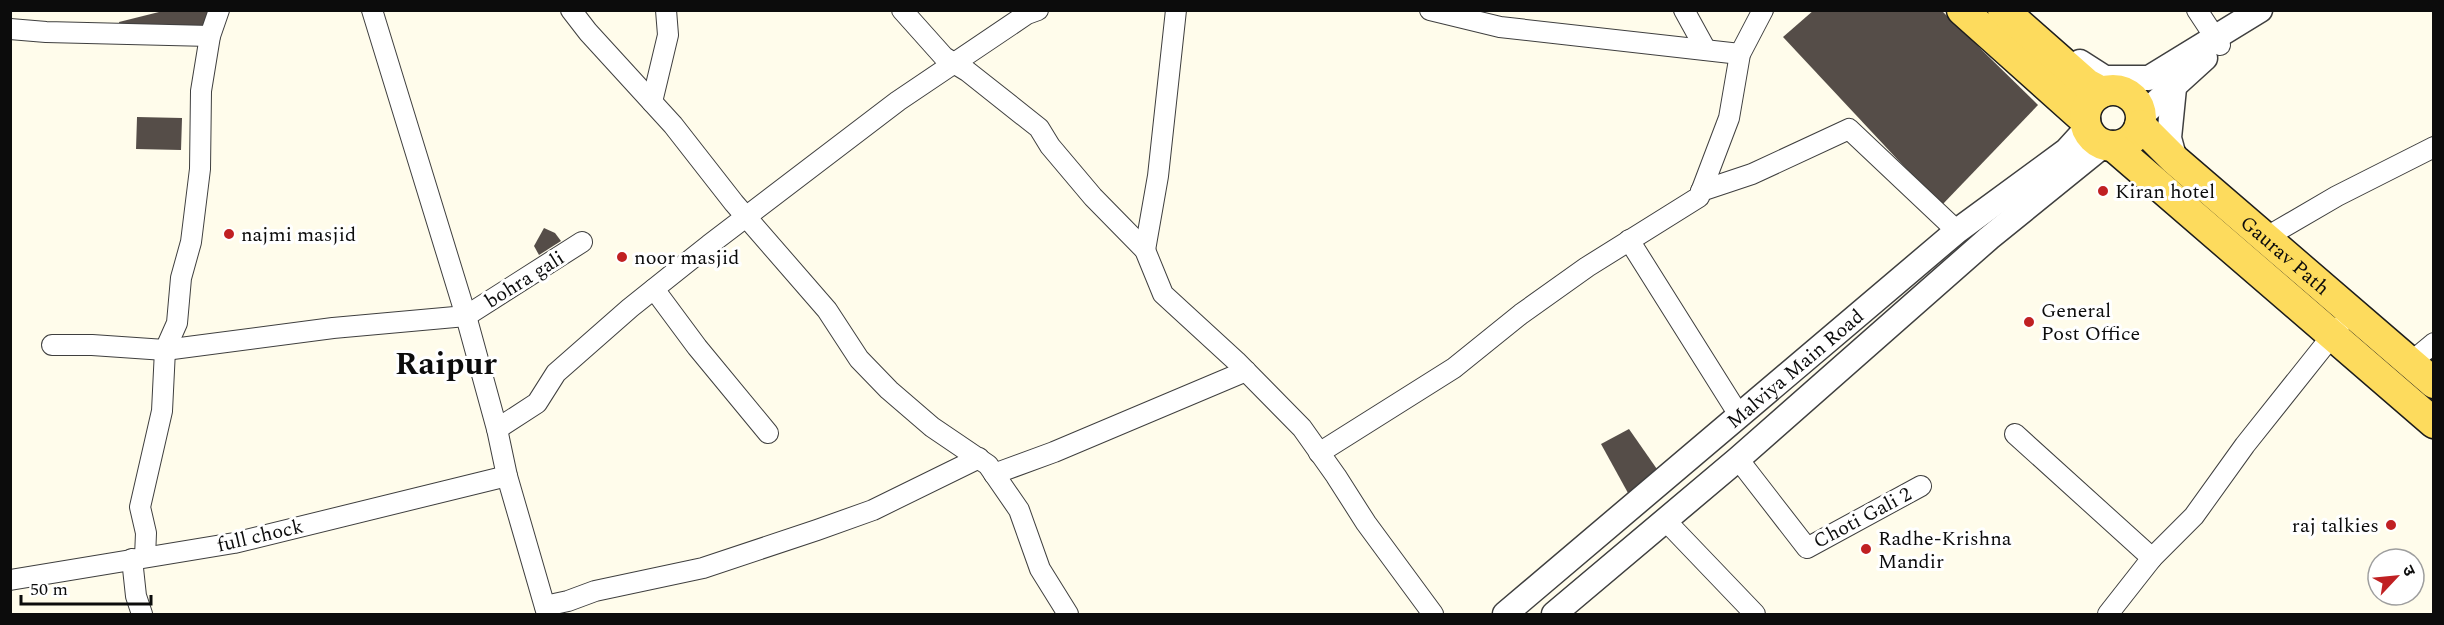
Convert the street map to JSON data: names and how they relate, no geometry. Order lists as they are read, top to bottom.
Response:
{
  "streets": {
    "main road": ["Gaurav Path"],
    "street": [
      "bohra gali",
      "Malviya Main Road",
      "Choti Gali 2",
      "full chock"
    ]
  },
  "crossings": [
    ["Gaurav Path", "Malviya Main Road"],
    ["Malviya Main Road", "Choti Gali 2"]
  ],
  "districts": ["Raipur"],
  "places": [
    "Kiran hotel",
    "najmi masjid",
    "noor masjid",
    "General Post Office",
    "raj talkies",
    "Radhe-Krishna Mandir"
  ],
  "scale_bar": "50 m",
  "north": "top right"
}
